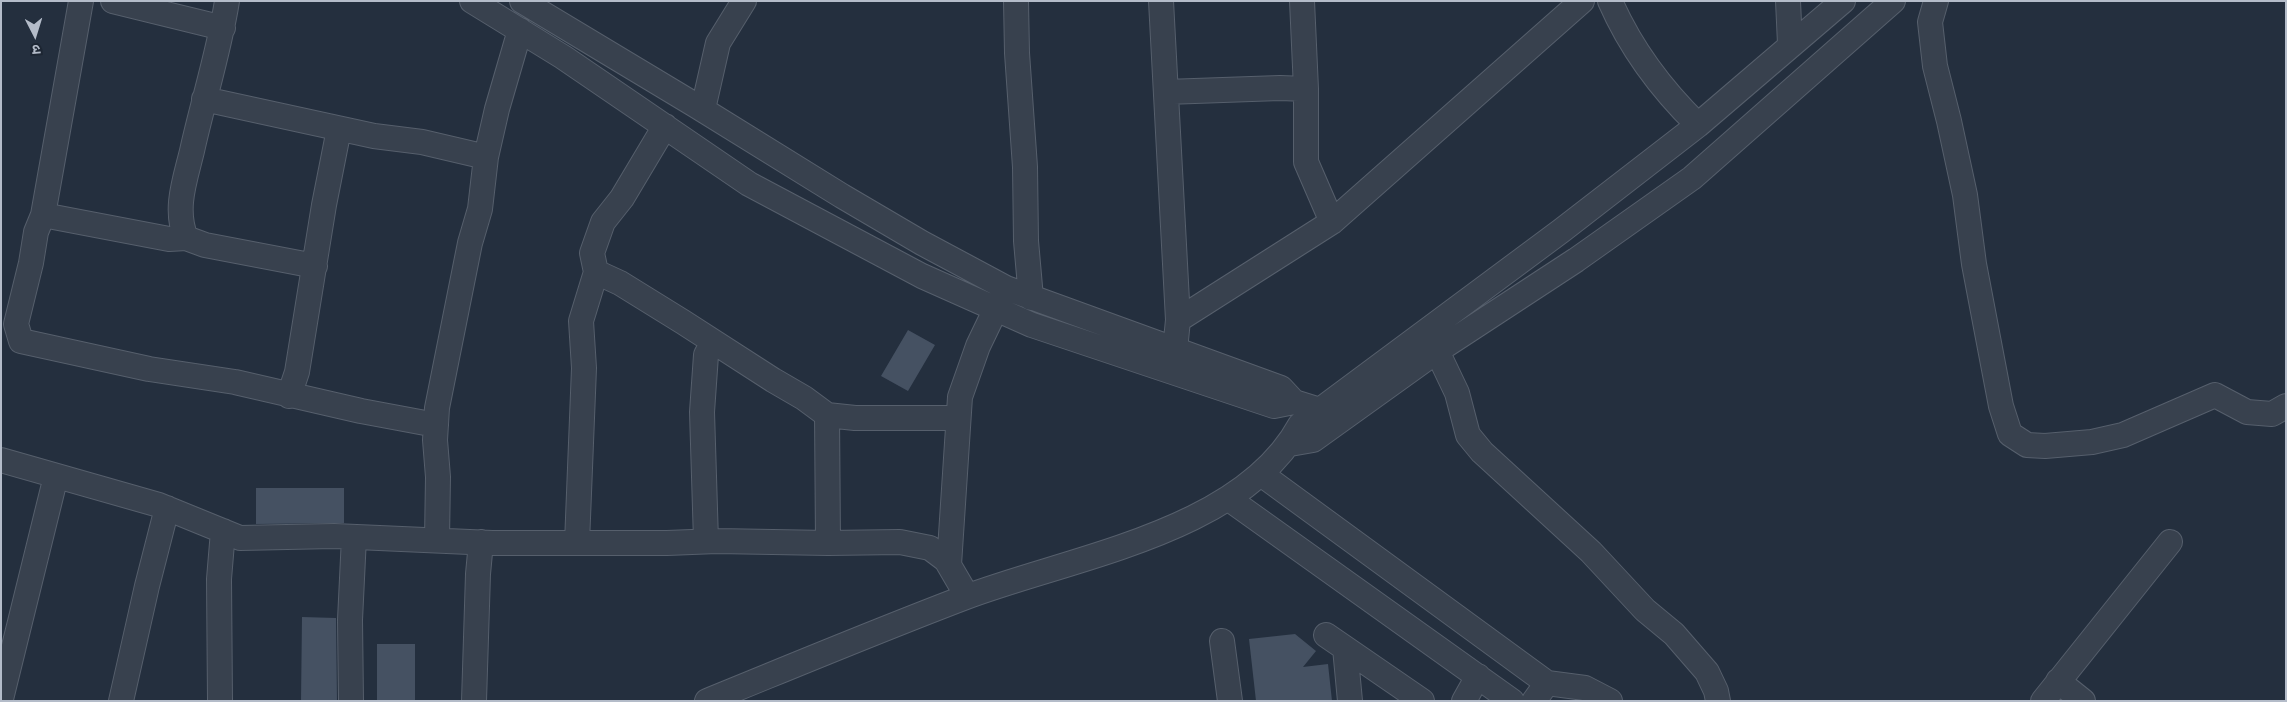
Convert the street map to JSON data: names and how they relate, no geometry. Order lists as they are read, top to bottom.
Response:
{
  "north": "bottom"
}
